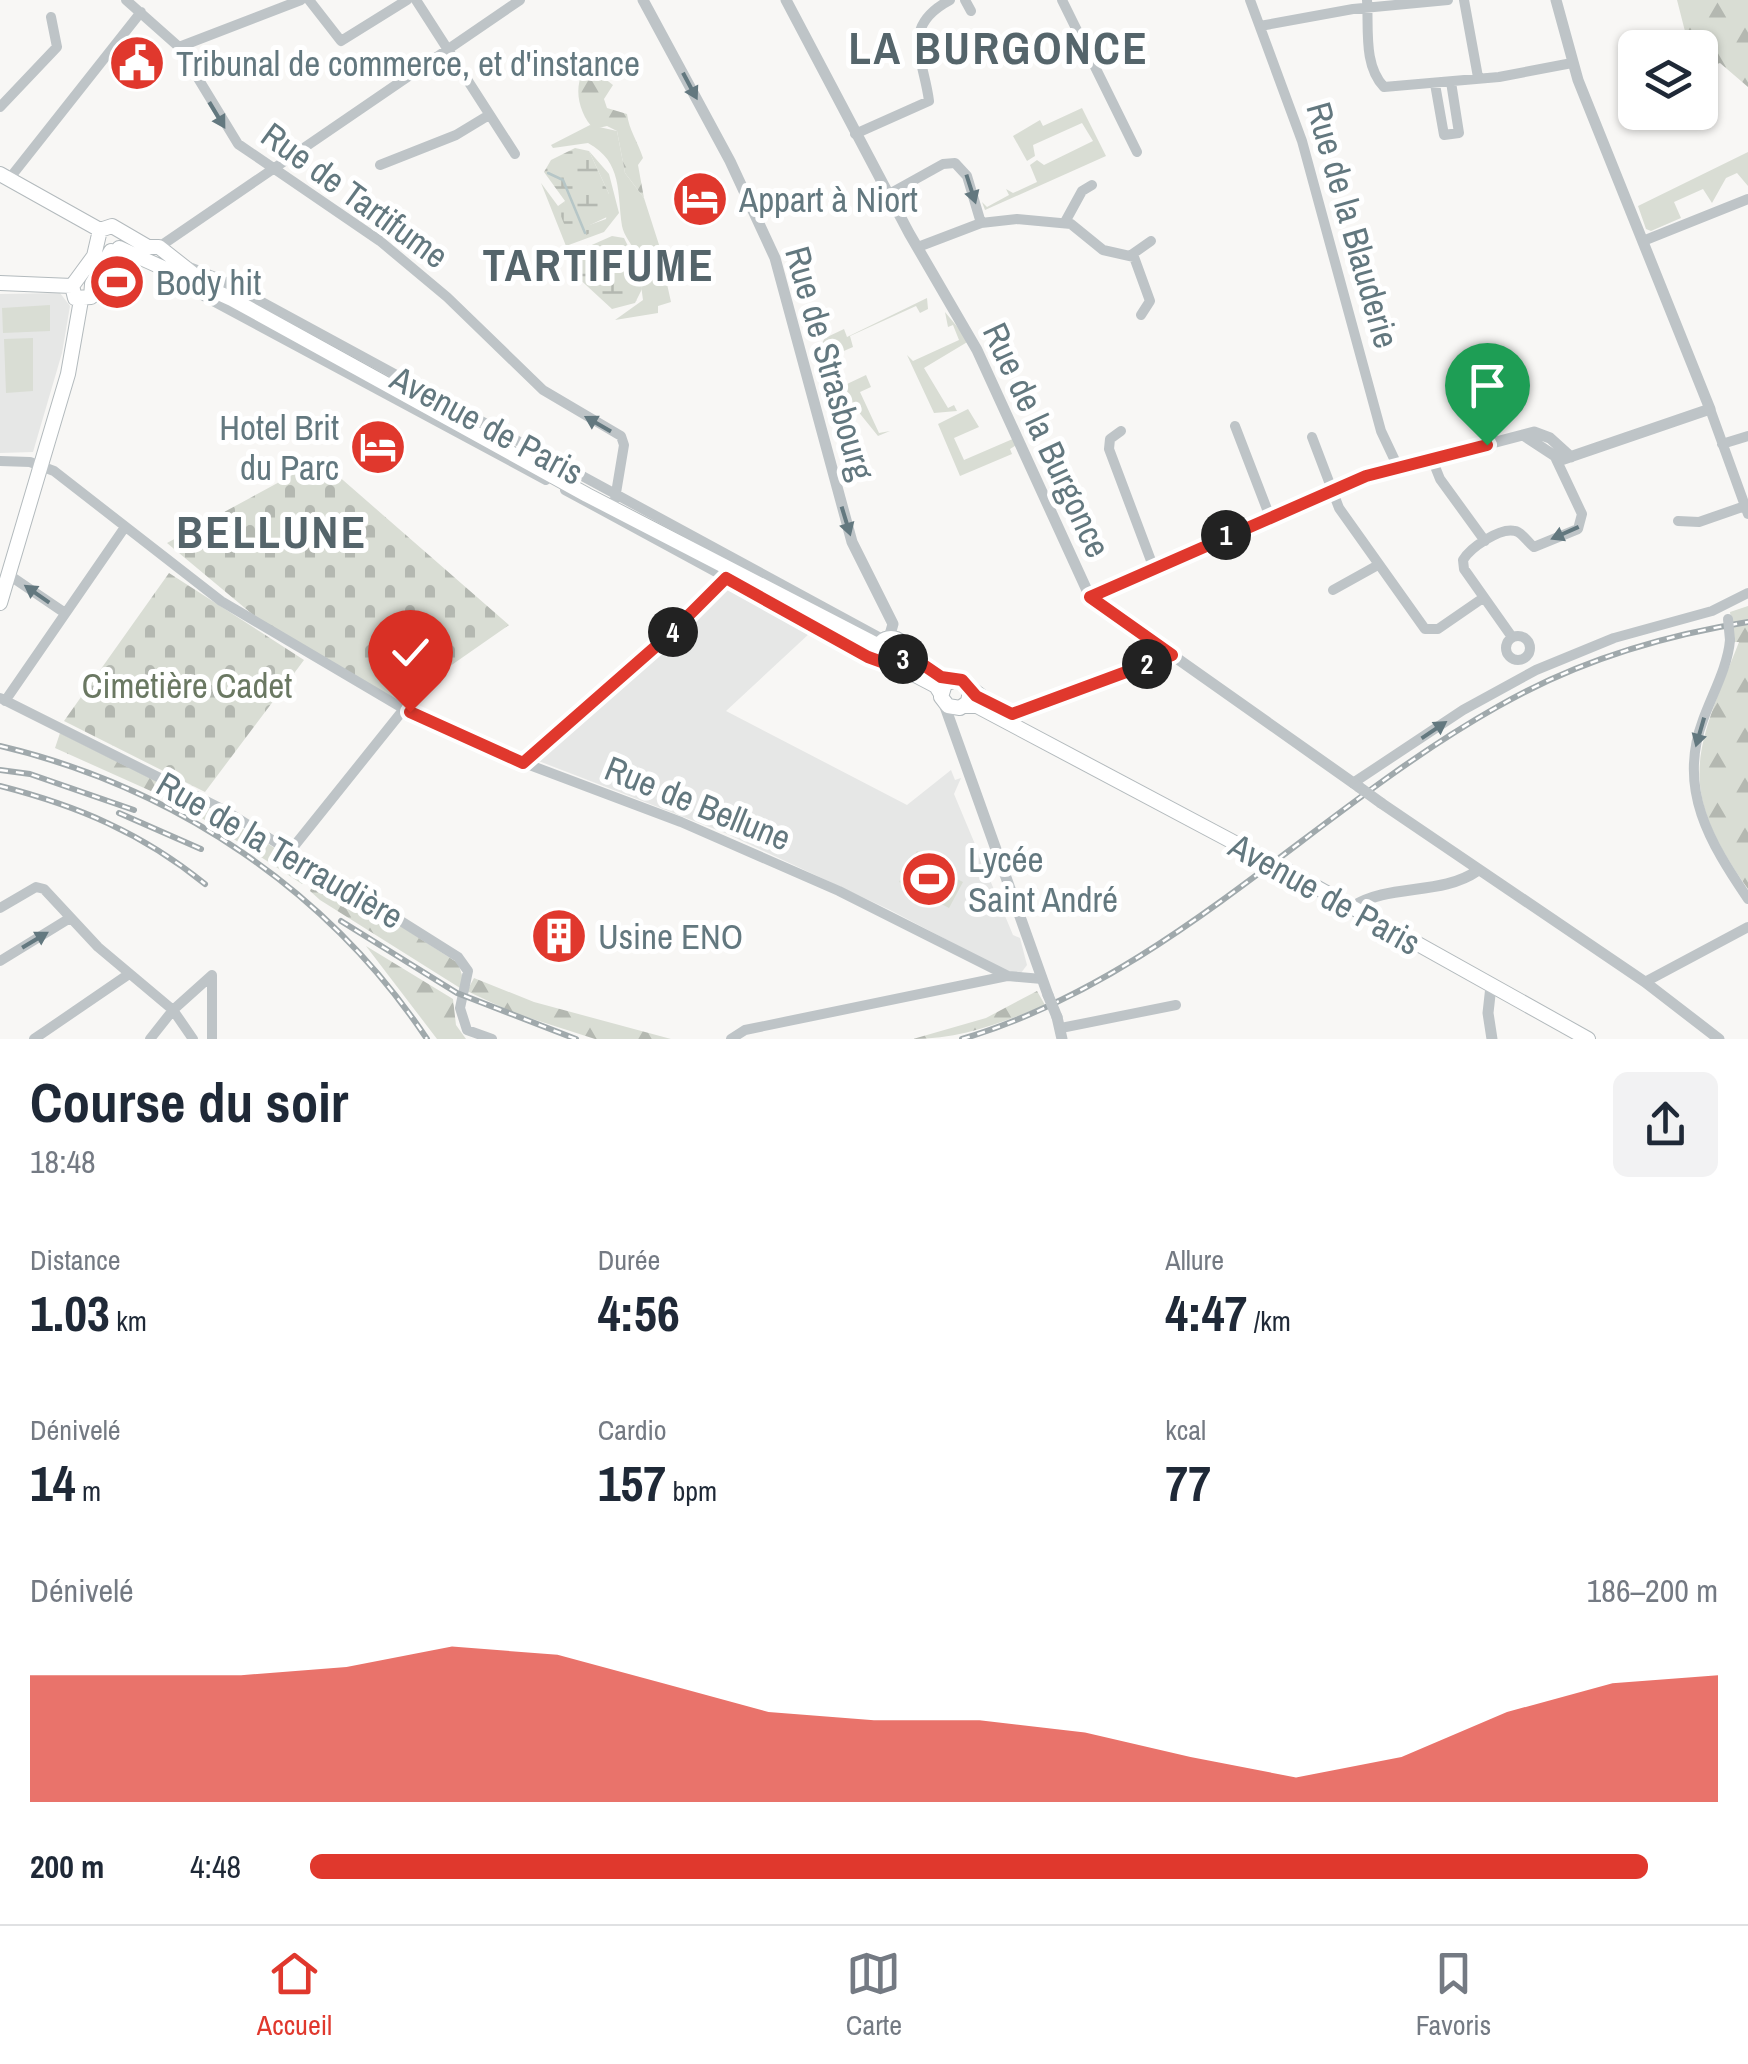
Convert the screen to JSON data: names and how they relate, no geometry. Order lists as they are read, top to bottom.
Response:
{
  "streets": {
    "main road": ["Avenue de Paris"],
    "street": [
      "Rue de Tartifume",
      "Rue de la Blauderie",
      "Rue de Strasbourg",
      "Rue de la Burgonce",
      "Rue de Bellune",
      "Rue de la Terraudière"
    ]
  },
  "crossings": [
    ["Rue de Tartifume", "Avenue de Paris"],
    ["Rue de Strasbourg", "Avenue de Paris"]
  ],
  "one_way": ["Rue de Strasbourg"],
  "districts": ["LA BURGONCE", "TARTIFUME", "BELLUNE"],
  "parks": ["Cimetière Cadet"],
  "places": {
    "public building": ["Tribunal de commerce, et d'instance"],
    "hotel": ["Appart à Niort", "Hotel Brit du Parc"],
    "sports": ["Body hit", "Lycée Saint André"],
    "building": ["Usine ENO"]
  },
  "page": {
    "pins": [
      "1",
      "4",
      "3",
      "2"
    ],
    "heading": ["Course du soir", "18:48"],
    "stats": [
      ["Distance", "1.03 km"],
      ["Durée", "4:56"],
      ["Allure", "4:47 /km"],
      ["Dénivelé", "14 m"],
      ["Cardio", "157 bpm"],
      ["kcal", "77"]
    ],
    "chart": ["Dénivelé", "186–200 m"],
    "list": [
      {
        "name": "200 m",
        "note": "4:48"
      }
    ],
    "tabs": ["Accueil", "Carte", "Favoris"]
  }
}
